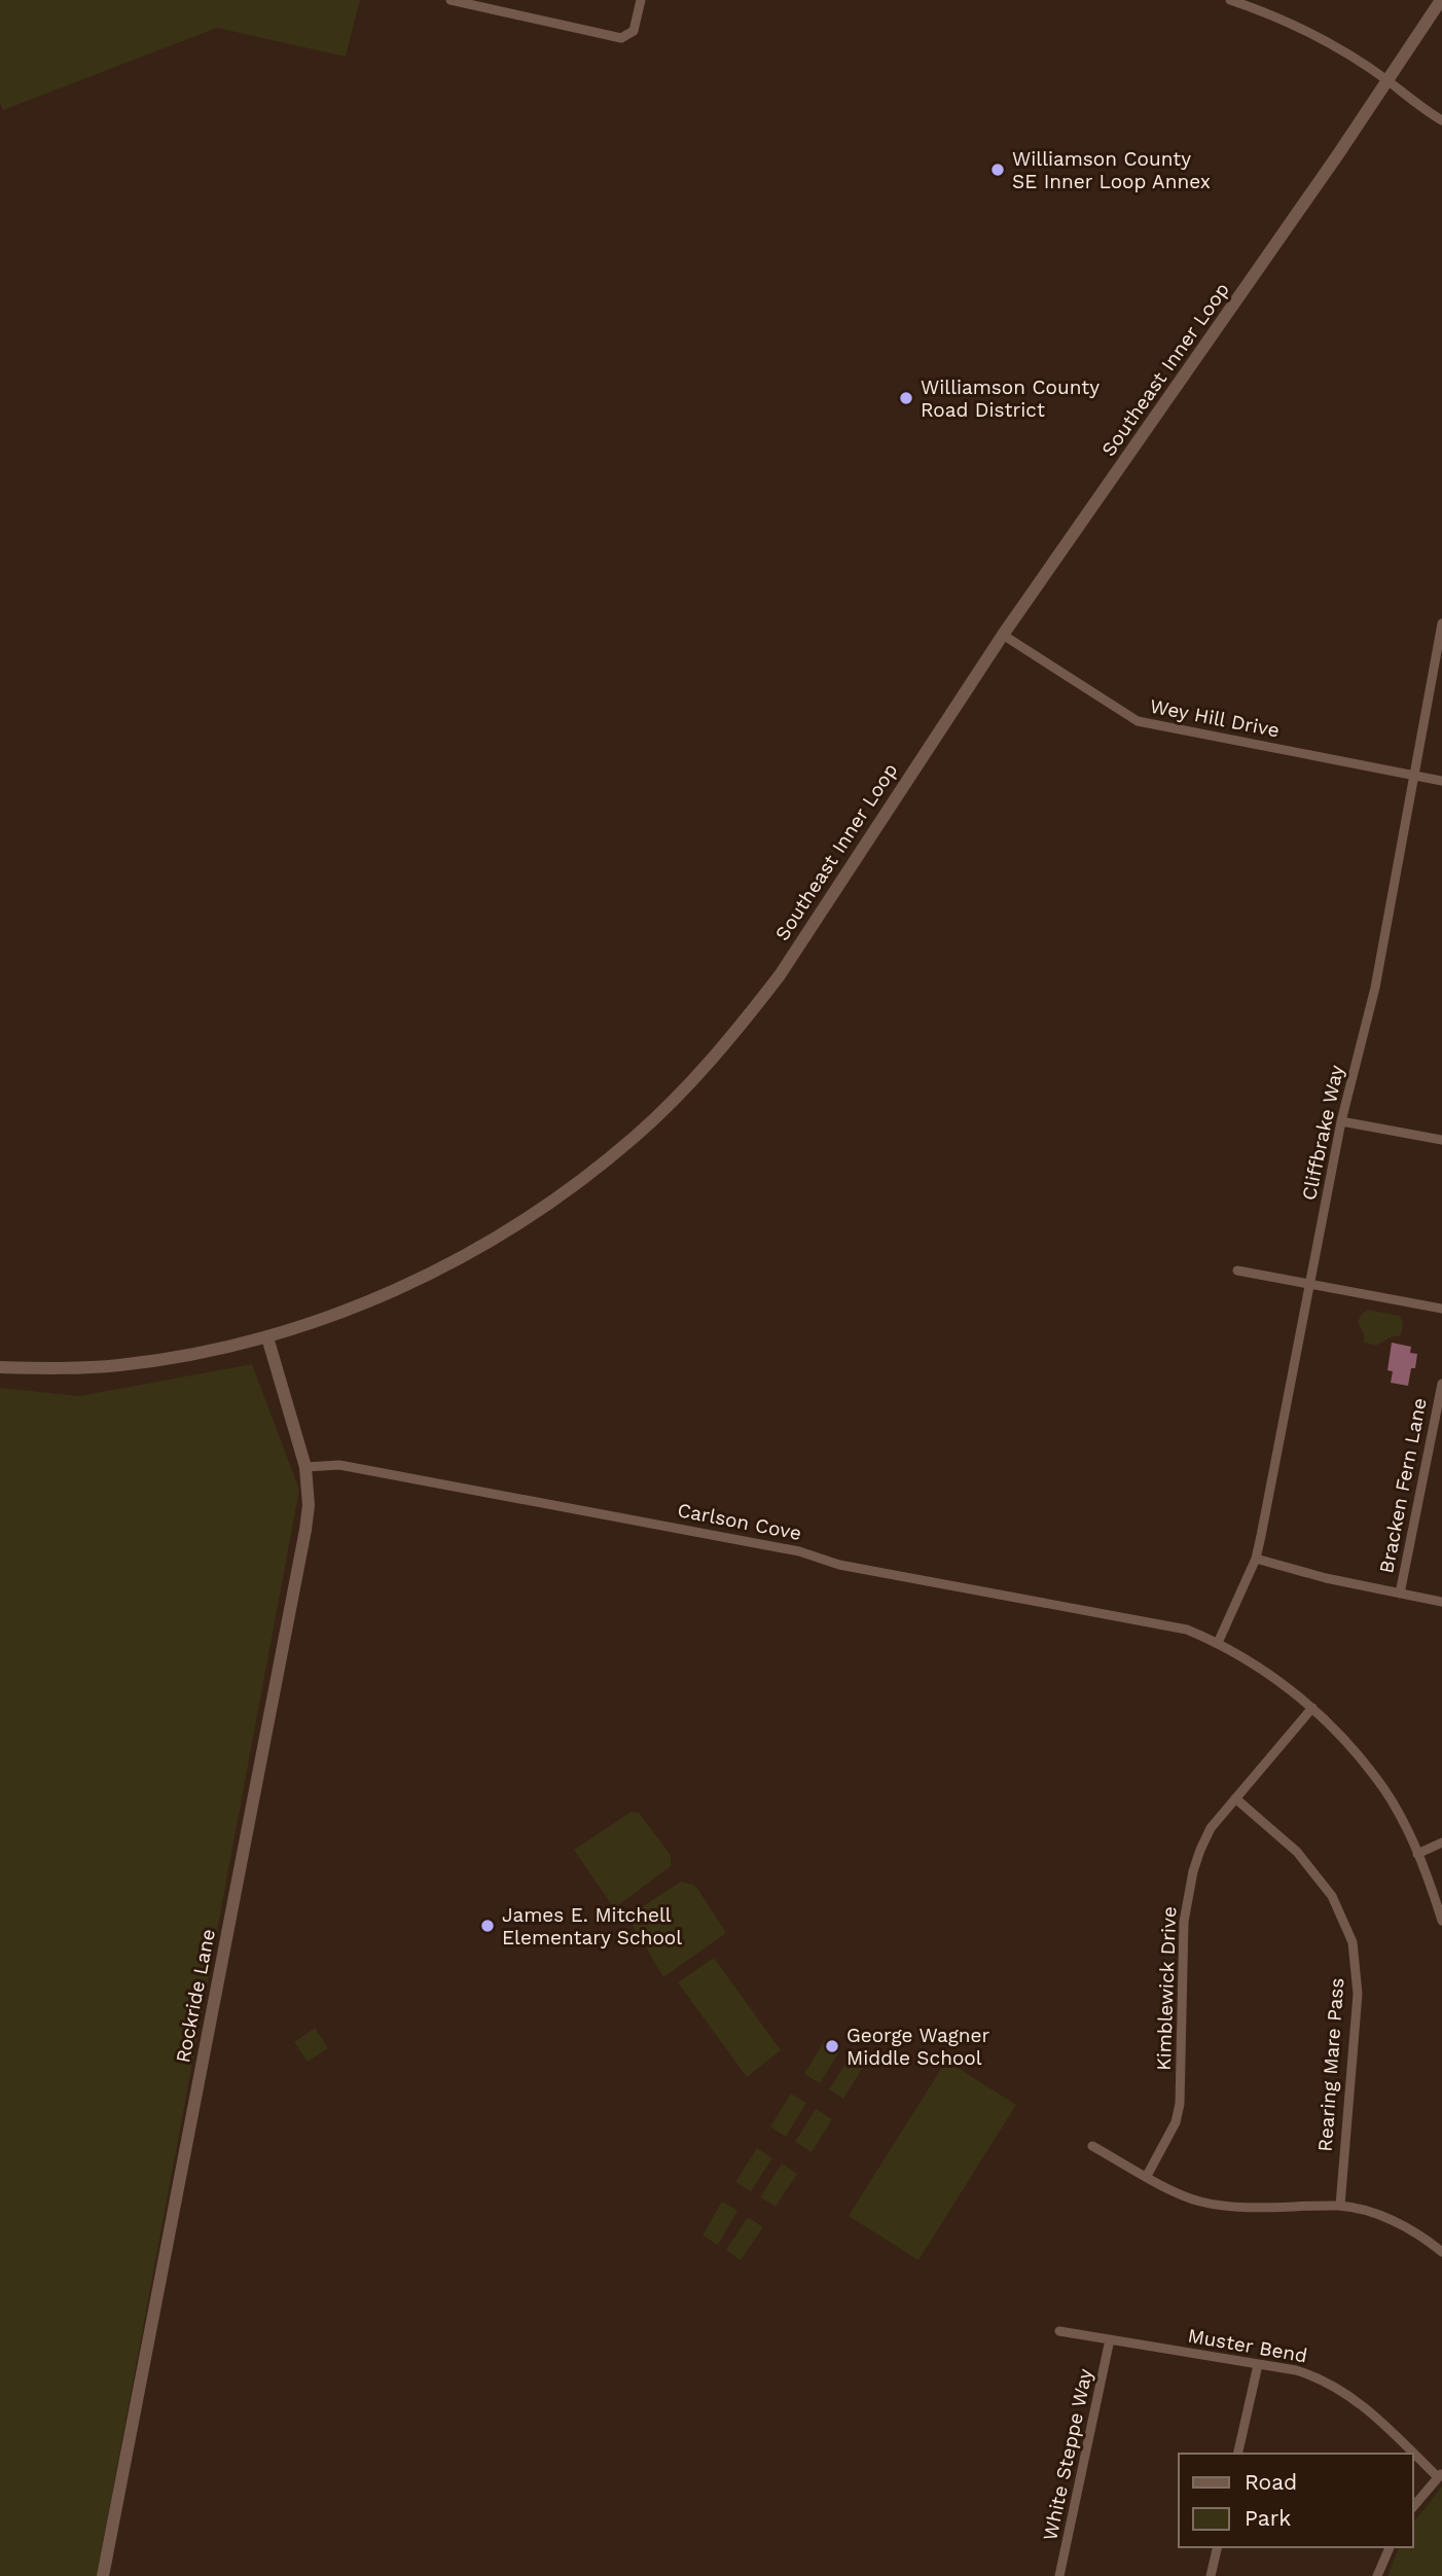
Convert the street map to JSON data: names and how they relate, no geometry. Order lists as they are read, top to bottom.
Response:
{
  "streets": {
    "main road": ["Southeast Inner Loop", "Rockride Lane"],
    "street": [
      "Wey Hill Drive",
      "Cliffbrake Way",
      "Bracken Fern Lane",
      "Carlson Cove",
      "Kimblewick Drive",
      "Rearing Mare Pass",
      "Muster Bend",
      "White Steppe Way"
    ]
  },
  "crossings": [
    ["Southeast Inner Loop", "Wey Hill Drive"],
    ["Southeast Inner Loop", "Rockride Lane"],
    ["Wey Hill Drive", "Cliffbrake Way"],
    ["Cliffbrake Way", "Carlson Cove"],
    ["Carlson Cove", "Kimblewick Drive"],
    ["Carlson Cove", "Rockride Lane"],
    ["Kimblewick Drive", "Rearing Mare Pass"],
    ["Muster Bend", "White Steppe Way"]
  ],
  "places": [
    "Williamson County SE Inner Loop Annex",
    "Williamson County Road District",
    "James E. Mitchell Elementary School",
    "George Wagner Middle School"
  ],
  "legend": ["Road", "Park"]
}
